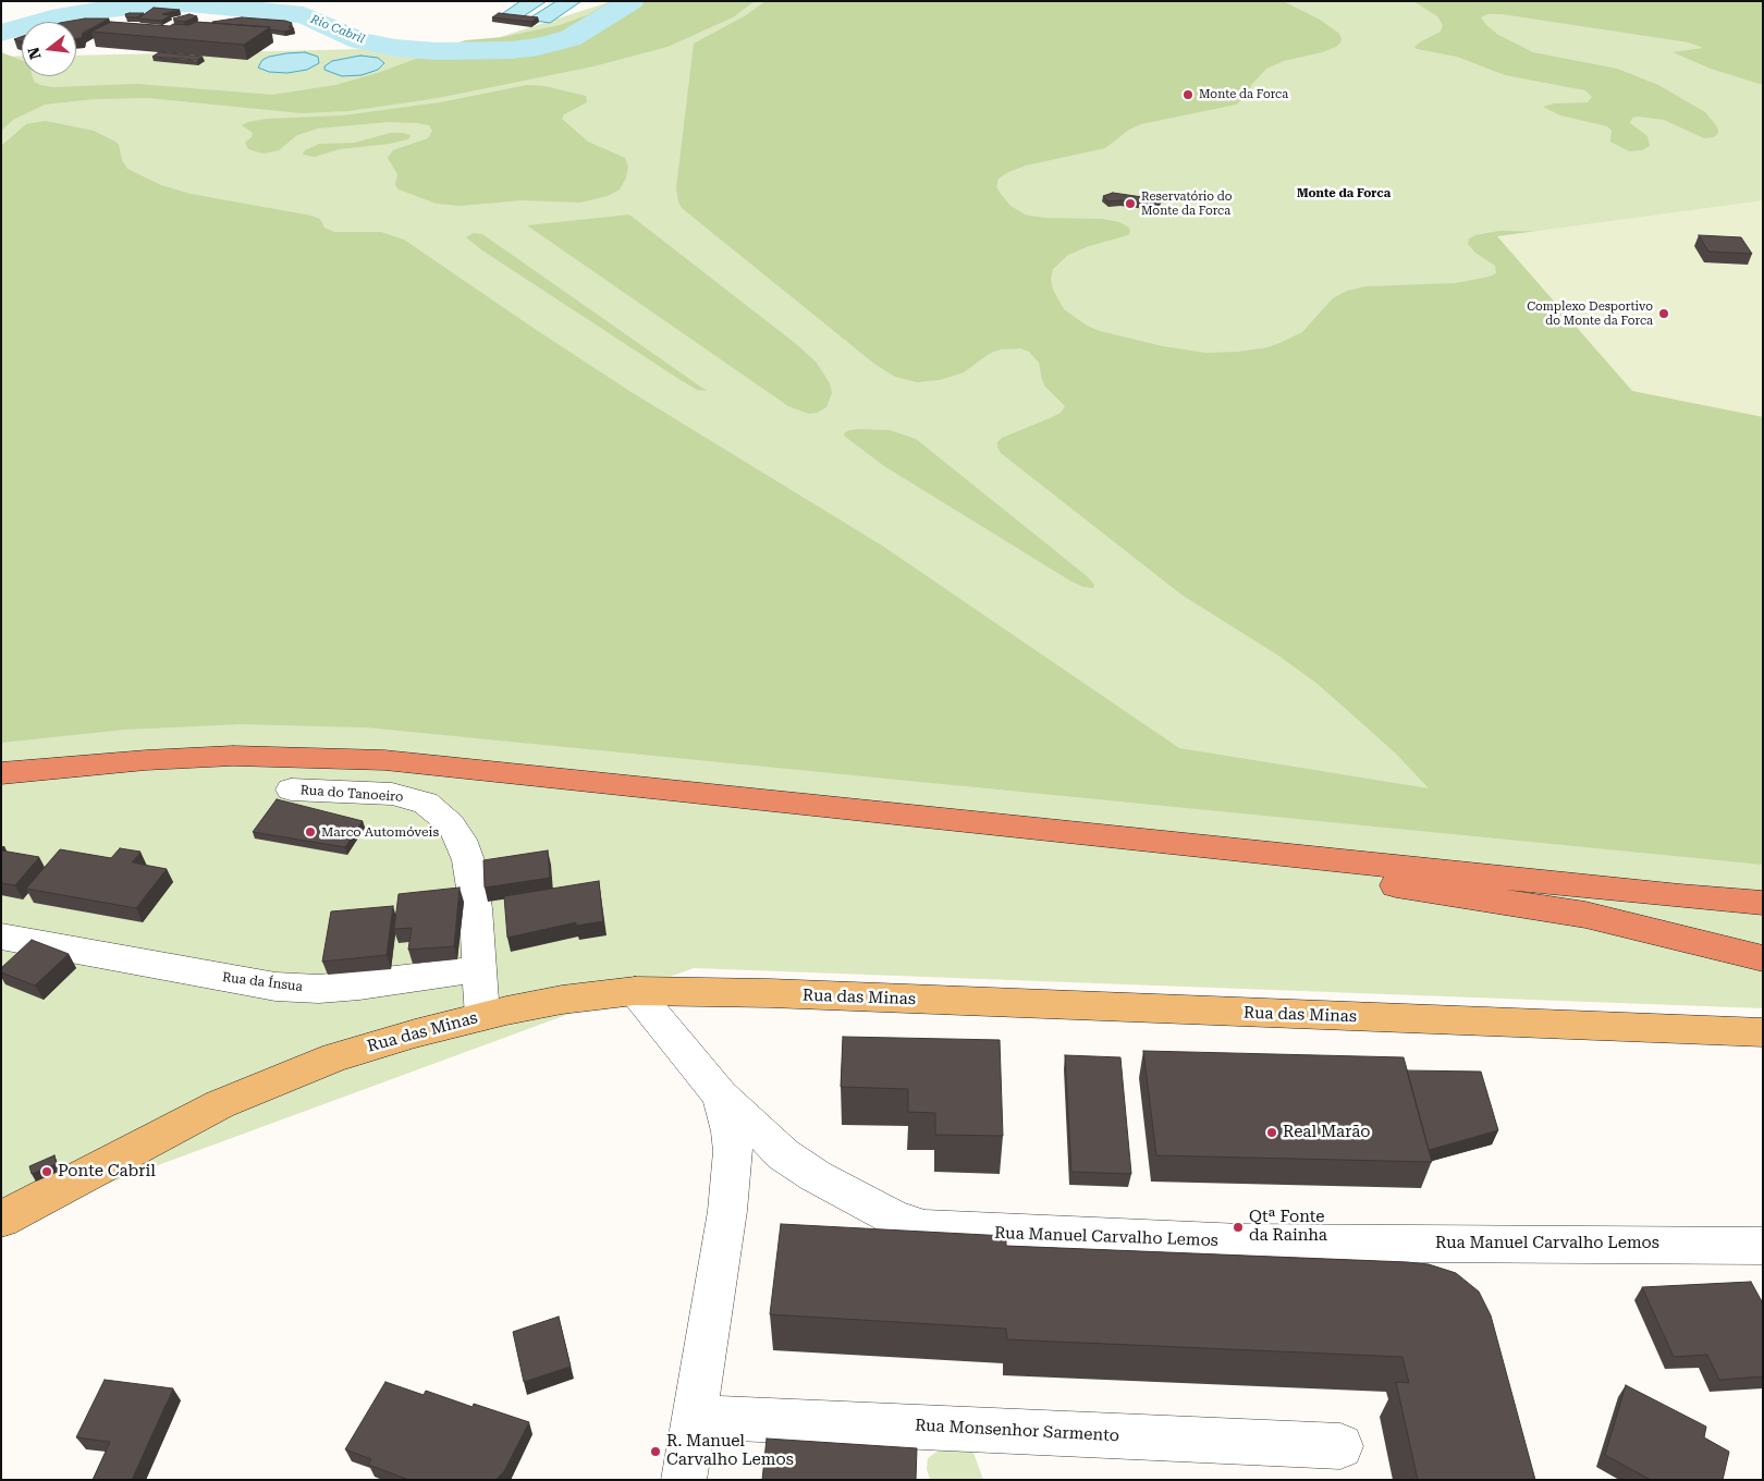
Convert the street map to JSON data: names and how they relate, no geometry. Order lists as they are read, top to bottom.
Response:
{
  "streets": {
    "main road": ["Rua das Minas"],
    "street": [
      "Rua do Tanoeiro",
      "Rua da Ínsua",
      "Rua Manuel Carvalho Lemos",
      "Rua Monsenhor Sarmento"
    ]
  },
  "crossings": [
    ["Rua do Tanoeiro", "Rua da Ínsua"],
    ["Rua das Minas", "Rua Manuel Carvalho Lemos"],
    ["Rua Manuel Carvalho Lemos", "Rua Monsenhor Sarmento"]
  ],
  "districts": ["Monte da Forca"],
  "water": ["Rio Cabril"],
  "places": [
    "Monte da Forca",
    "Reservatório do Monte da Forca",
    "Complexo Desportivo do Monte da Forca",
    "Marco Automóveis",
    "Real Marão",
    "Ponte Cabril",
    "Qtª Fonte da Rainha",
    "R. Manuel Carvalho Lemos"
  ],
  "north": "left"
}
